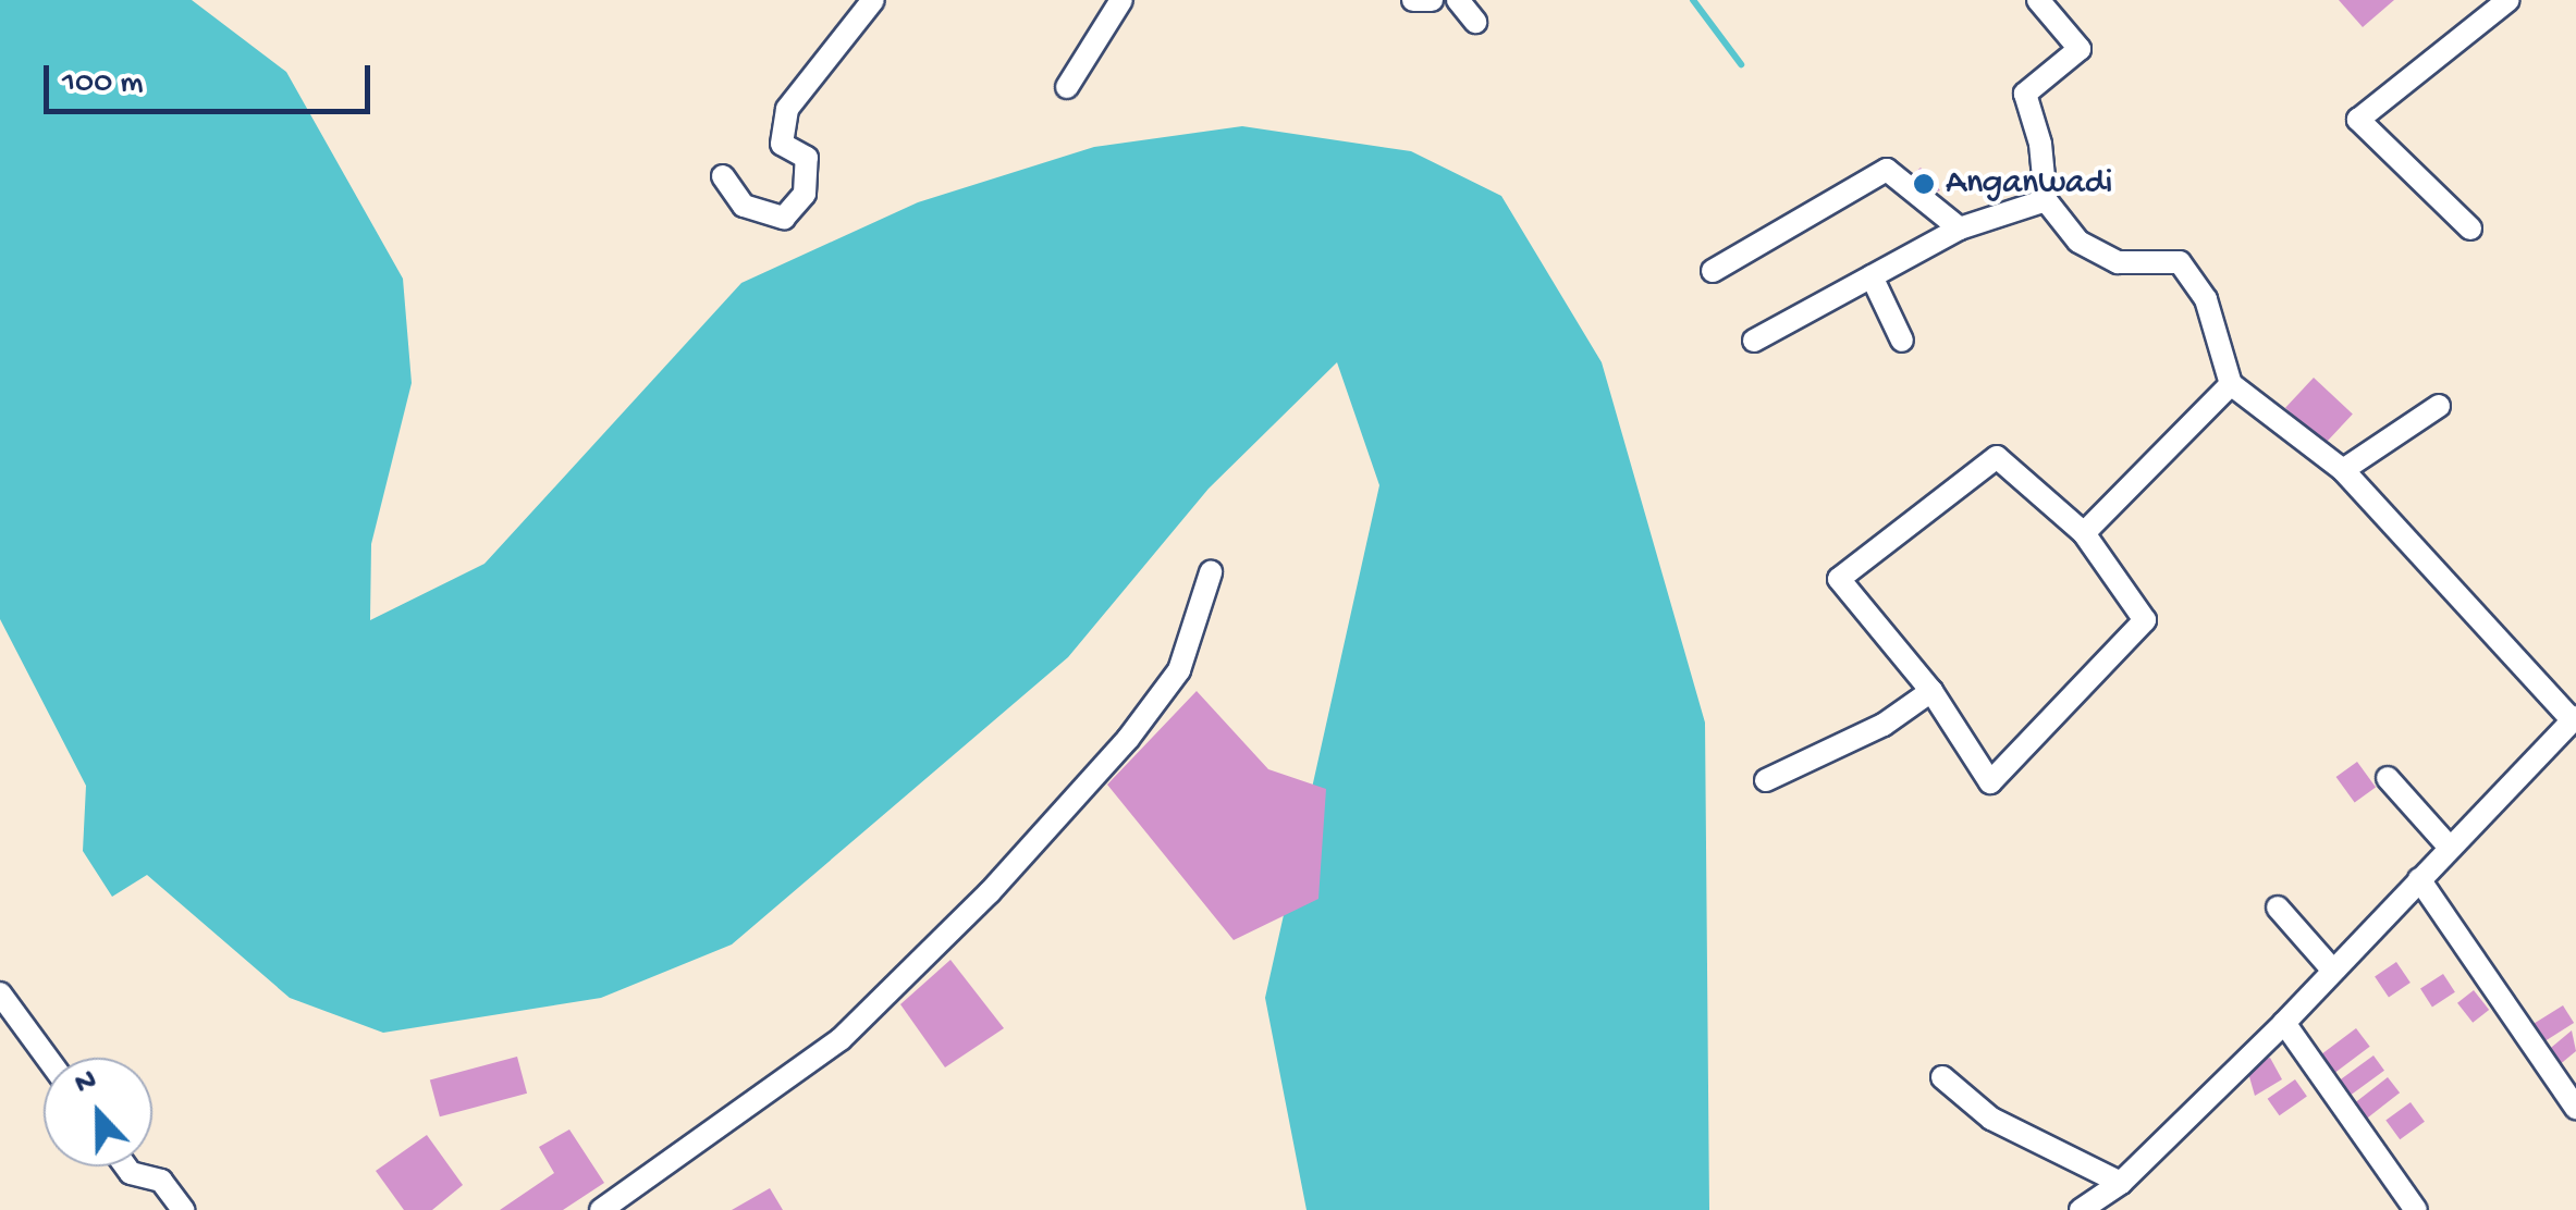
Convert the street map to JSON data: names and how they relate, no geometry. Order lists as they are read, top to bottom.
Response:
{
  "places": ["Anganwadi"],
  "scale_bar": "100 m",
  "north": "top"
}
